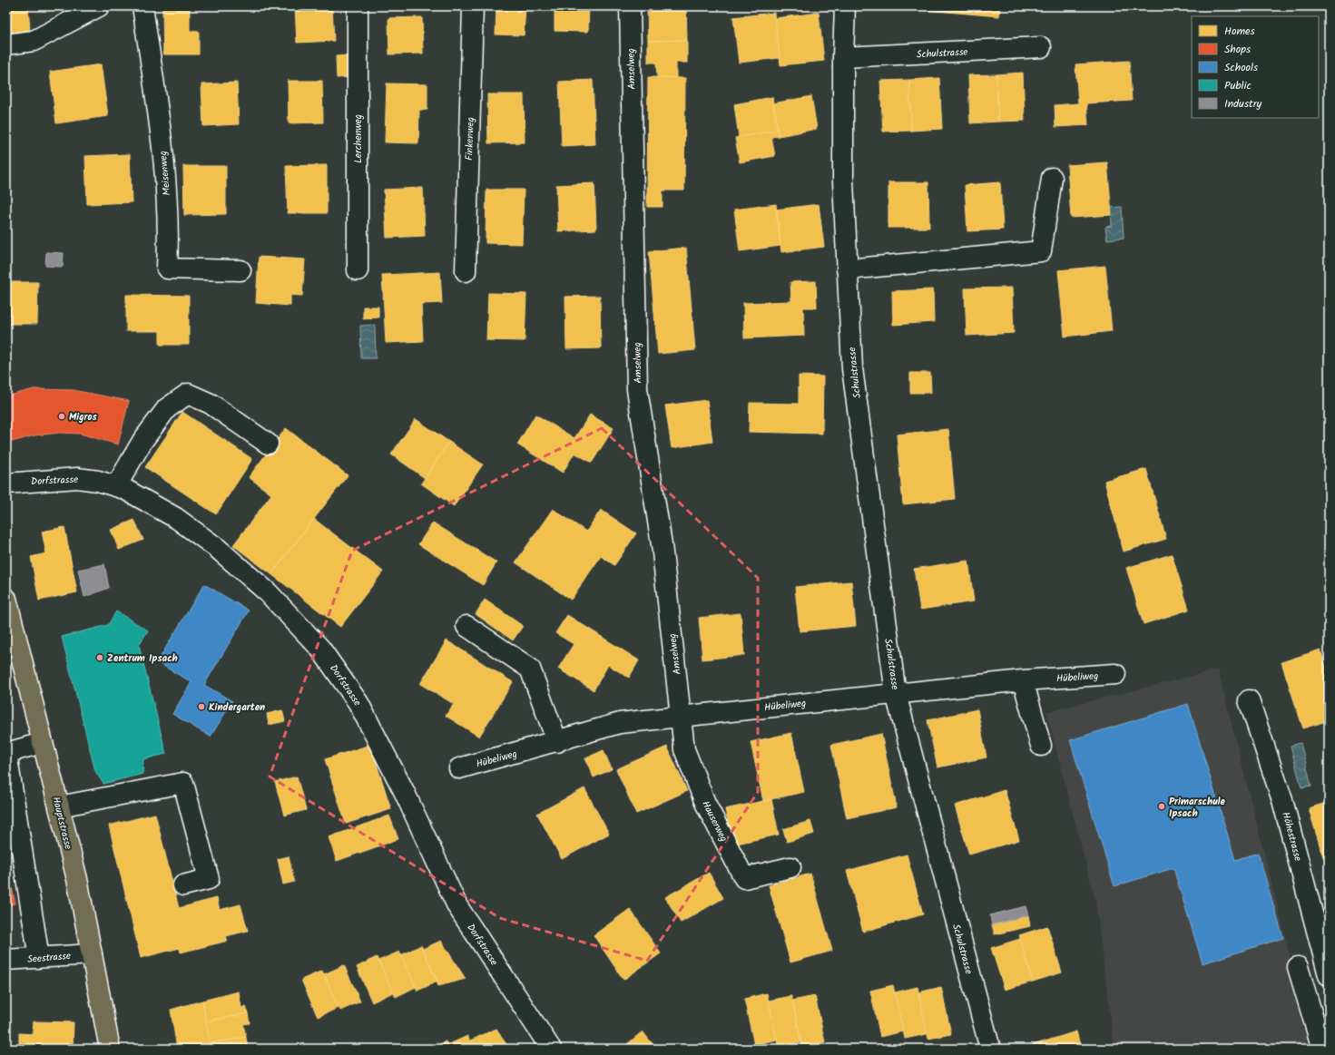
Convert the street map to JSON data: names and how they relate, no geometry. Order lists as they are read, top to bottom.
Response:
{
  "streets": {
    "main road": ["Hauptstrasse"],
    "street": [
      "Schulstrasse",
      "Amselweg",
      "Lerchenweg",
      "Finkenweg",
      "Meisenweg",
      "Dorfstrasse",
      "Hübeliweg",
      "Hauserweg",
      "Höhestrasse",
      "Seestrasse"
    ]
  },
  "crossings": [
    ["Schulstrasse", "Hübeliweg"],
    ["Amselweg", "Hübeliweg"],
    ["Amselweg", "Hauserweg"],
    ["Hübeliweg", "Hauserweg"],
    ["Hauptstrasse", "Seestrasse"]
  ],
  "places": [
    "Migros",
    "Zentrum Ipsach",
    "Kindergarten",
    "Primarschule Ipsach"
  ],
  "legend": [
    "Homes",
    "Shops",
    "Schools",
    "Public",
    "Industry"
  ]
}
